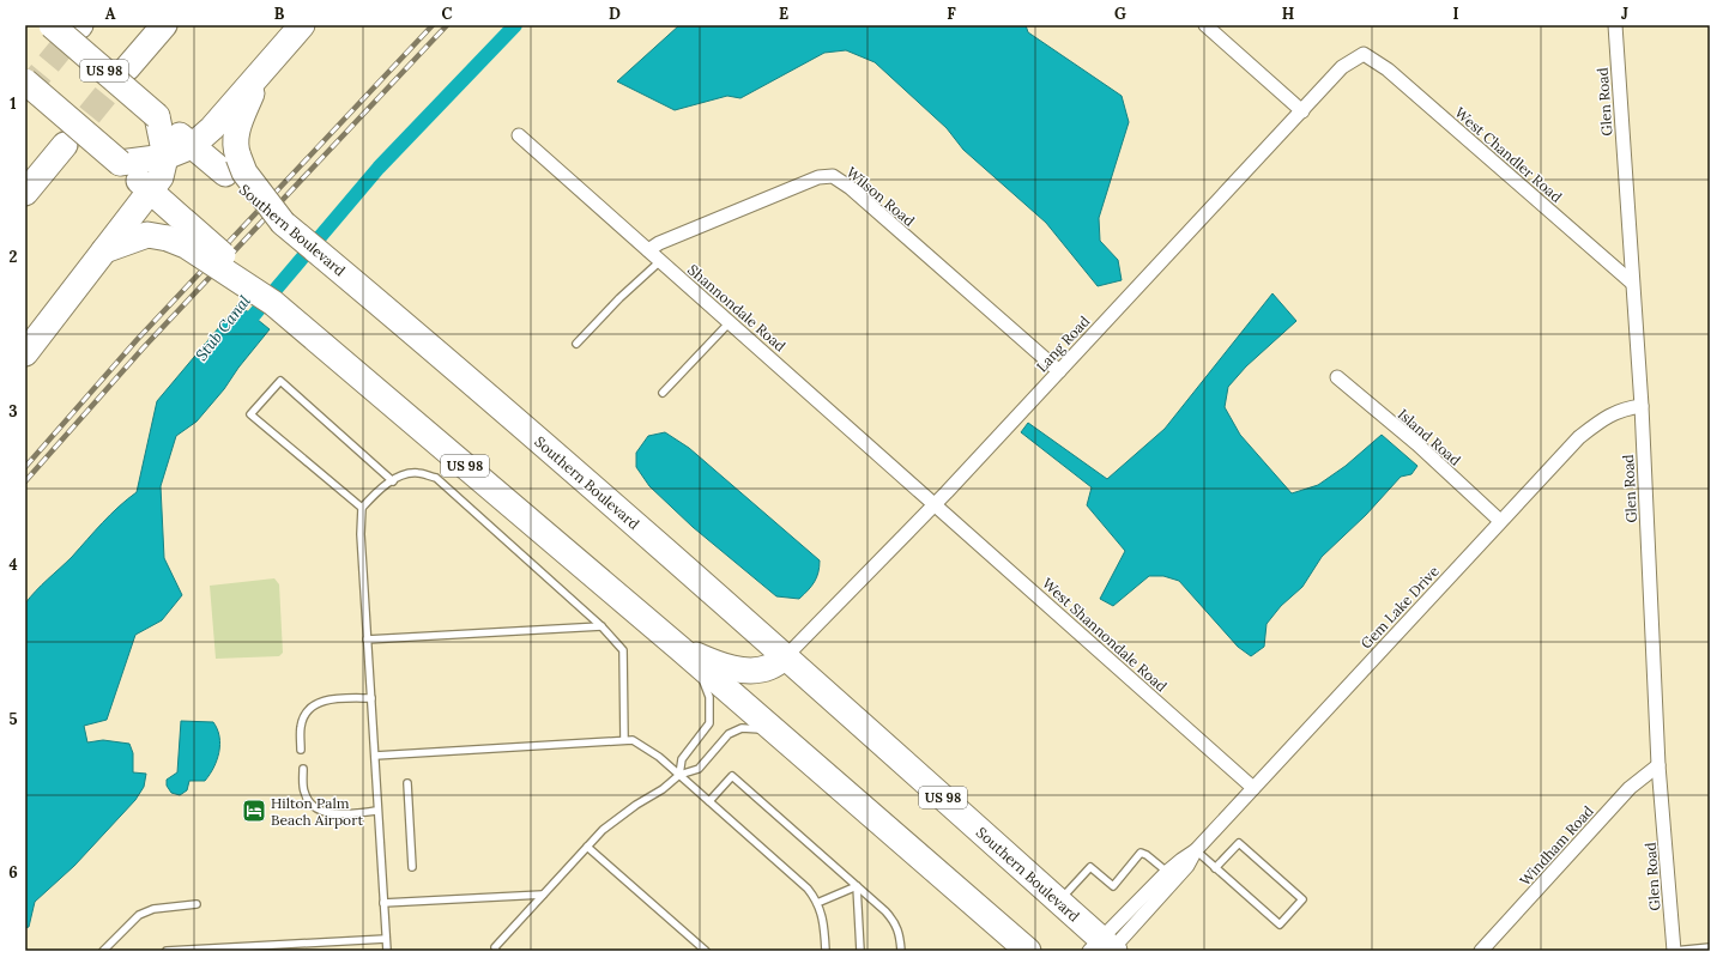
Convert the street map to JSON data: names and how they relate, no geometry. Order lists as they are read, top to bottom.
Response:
{
  "streets": {
    "highway": ["US 98", "Southern Boulevard"],
    "street": [
      "Glen Road",
      "West Chandler Road",
      "Wilson Road",
      "Shannondale Road",
      "Lang Road",
      "Island Road",
      "Gem Lake Drive",
      "West Shannondale Road",
      "Windham Road"
    ]
  },
  "crossings": [
    ["Glen Road", "West Chandler Road"],
    ["Glen Road", "Gem Lake Drive"],
    ["Glen Road", "Windham Road"],
    ["West Chandler Road", "Lang Road"],
    ["Wilson Road", "Shannondale Road"],
    ["Wilson Road", "Lang Road"],
    ["Southern Boulevard", "Lang Road"],
    ["Southern Boulevard", "Gem Lake Drive"],
    ["Shannondale Road", "Lang Road"],
    ["Shannondale Road", "West Shannondale Road"],
    ["Lang Road", "West Shannondale Road"],
    ["Island Road", "Gem Lake Drive"],
    ["Gem Lake Drive", "West Shannondale Road"]
  ],
  "water": ["Stub Canal"],
  "places": {
    "hotel": ["Hilton Palm Beach Airport"]
  },
  "grid": {
    "columns": [
      "A",
      "B",
      "C",
      "D",
      "E",
      "F",
      "G",
      "H",
      "I",
      "J"
    ],
    "rows": [
      "1",
      "2",
      "3",
      "4",
      "5",
      "6"
    ]
  }
}
